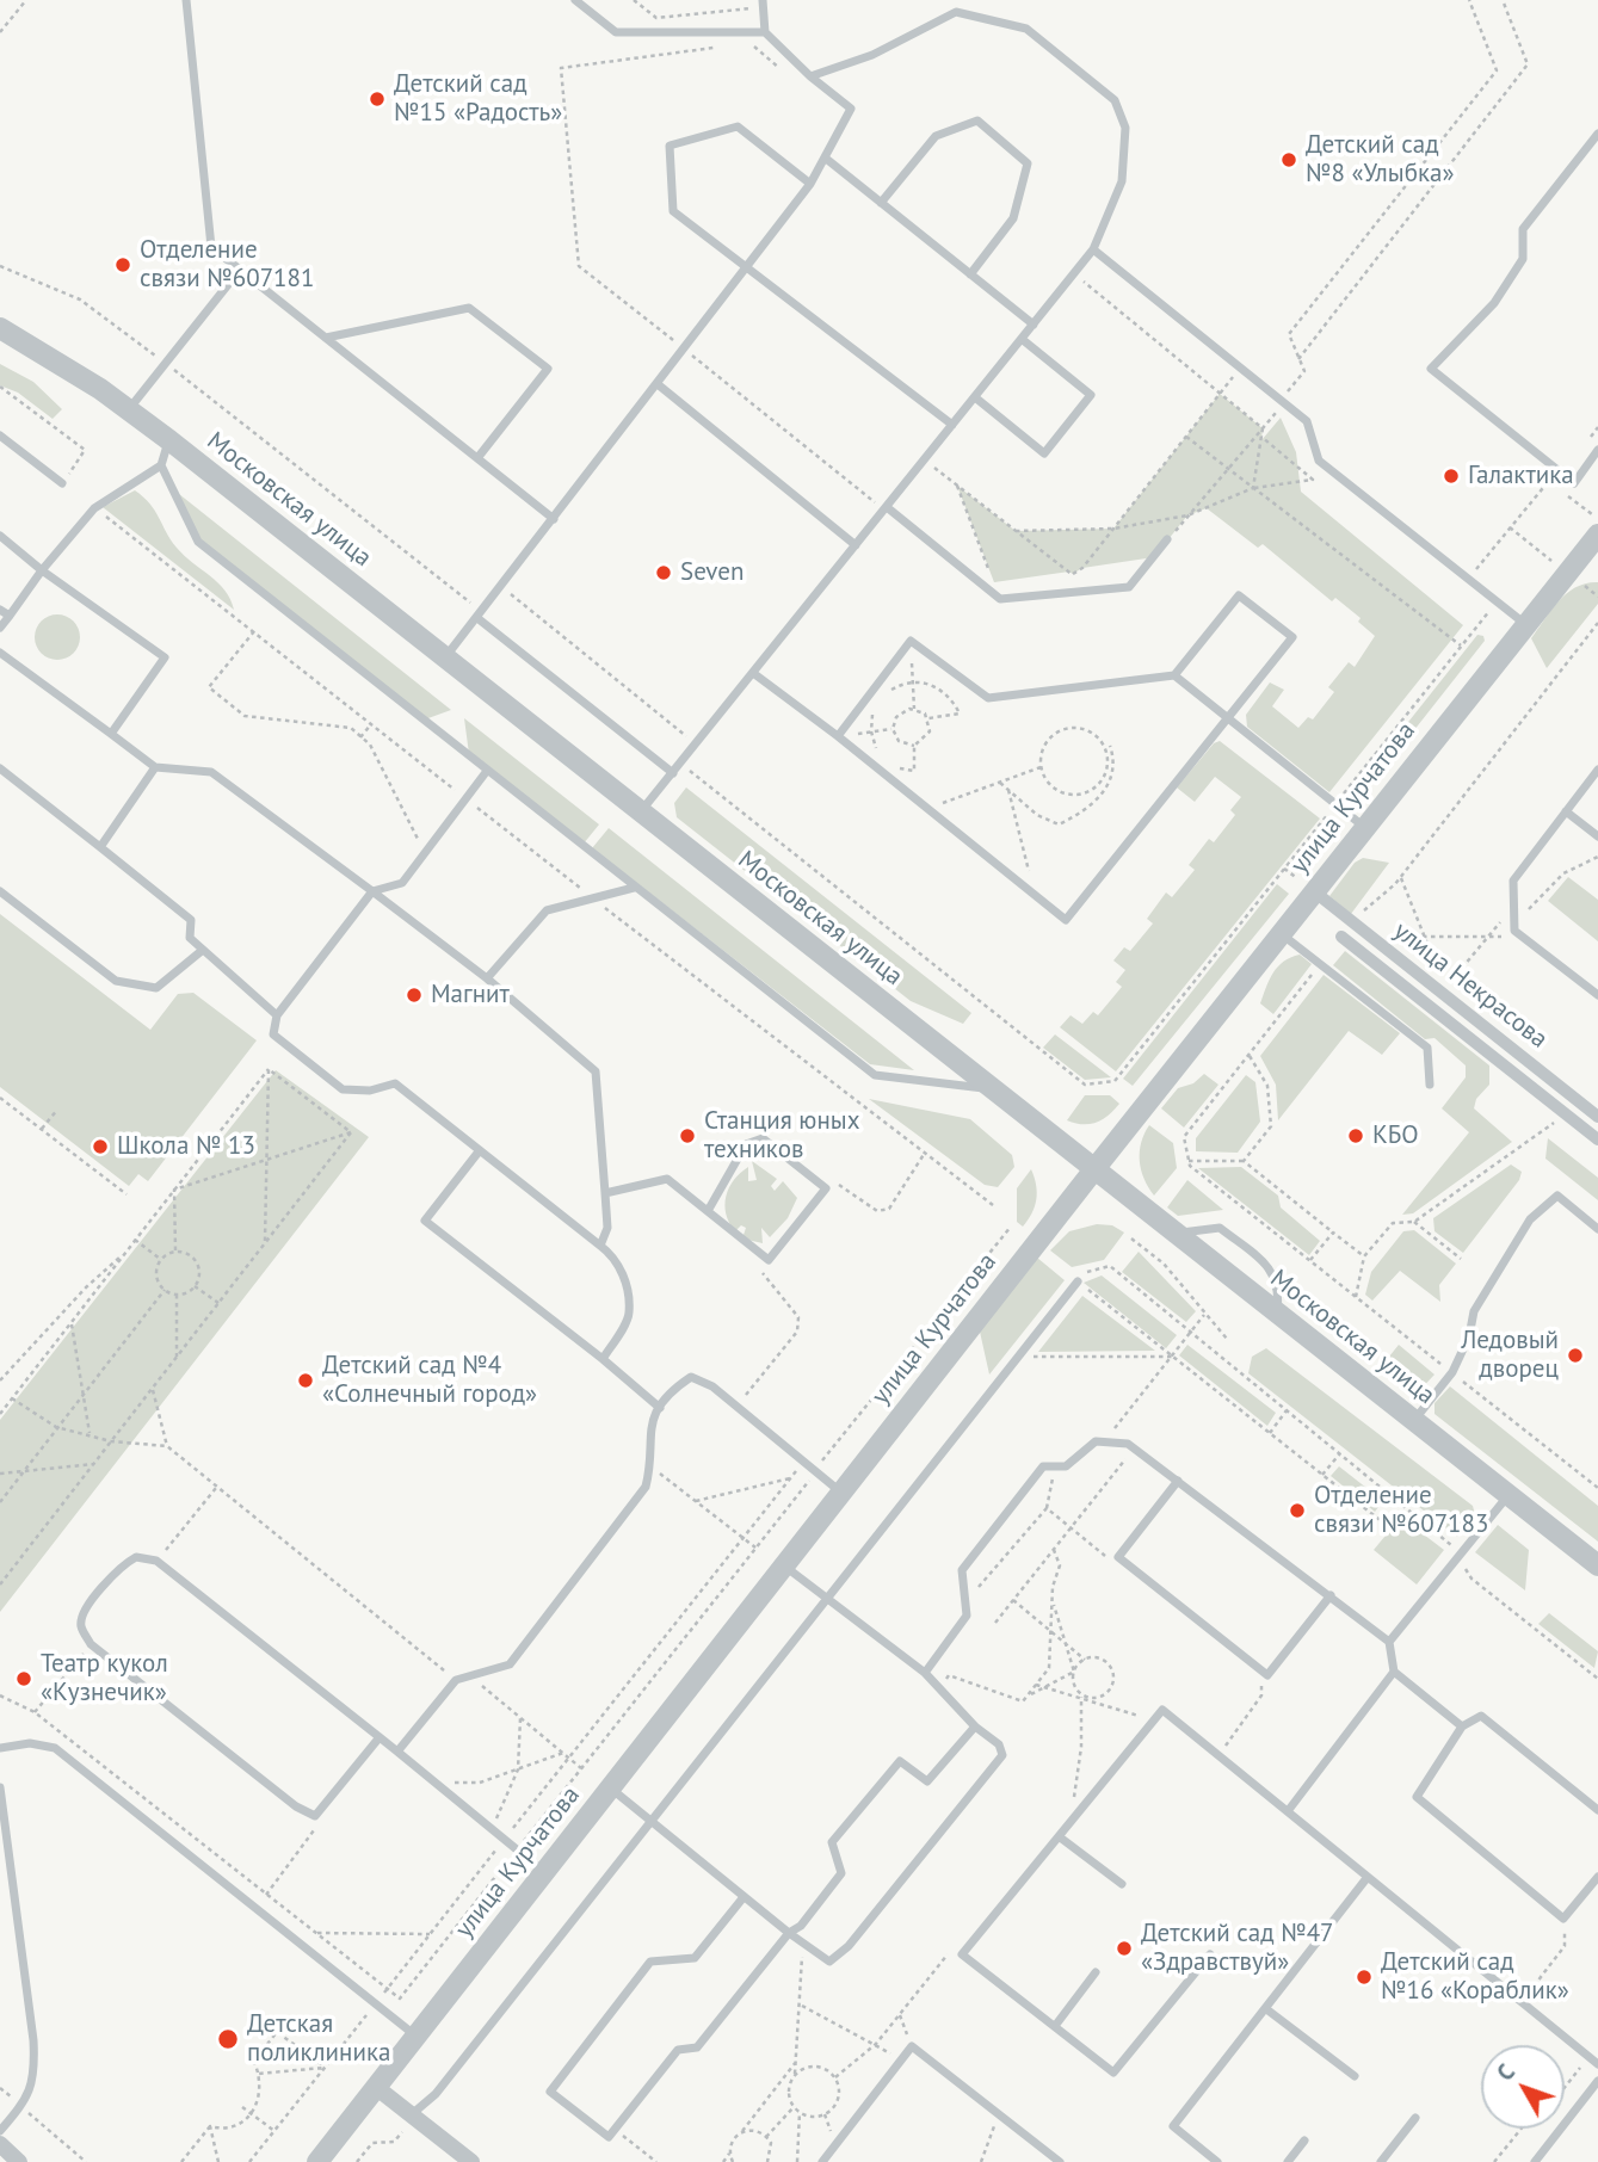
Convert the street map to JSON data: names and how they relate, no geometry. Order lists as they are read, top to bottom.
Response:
{
  "streets": {
    "street": ["Московская улица", "улица Курчатова", "улица Некрасова"]
  },
  "crossings": [
    ["Московская улица", "улица Курчатова"],
    ["улица Курчатова", "улица Некрасова"]
  ],
  "places": [
    "Детский сад №15 «Радость»",
    "Детский сад №8 «Улыбка»",
    "Отделение связи №607181",
    "Галактика",
    "Seven",
    "Магнит",
    "Станция юных техников",
    "КБО",
    "Школа № 13",
    "Ледовый дворец",
    "Детский сад №4 «Солнечный город»",
    "Отделение связи №607183",
    "Театр кукол «Кузнечик»",
    "Детский сад №47 «Здравствуй»",
    "Детский сад №16 «Кораблик»",
    "Детская поликлиника"
  ],
  "north": "top left"
}
